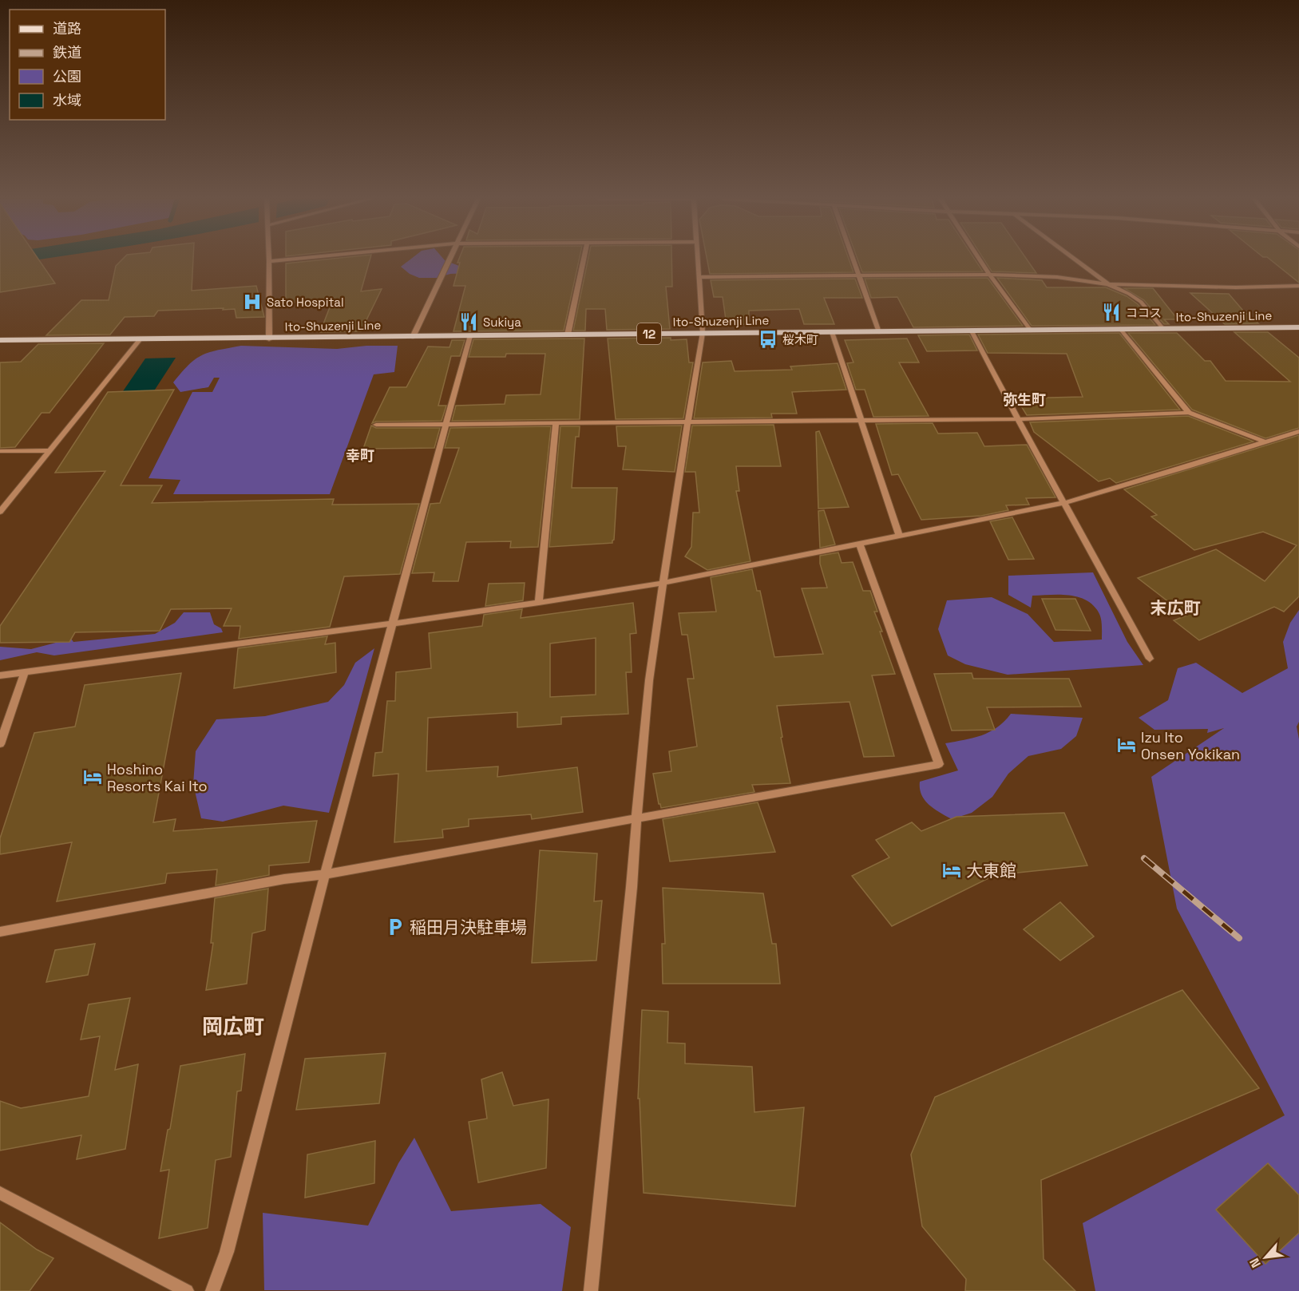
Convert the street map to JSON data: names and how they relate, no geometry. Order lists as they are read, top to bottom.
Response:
{
  "streets": {
    "main road": ["Ito-Shuzenji Line", "12"]
  },
  "districts": [
    "弥生町",
    "幸町",
    "末広町",
    "岡広町"
  ],
  "places": {
    "hospital": ["Sato Hospital"],
    "restaurant": ["ココス", "Sukiya"],
    "bus stop": ["桜木町"],
    "hotel": ["Izu Ito Onsen Yokikan", "Hoshino Resorts Kai Ito", "大東館"],
    "parking": ["稲田月決駐車場"]
  },
  "legend": [
    "道路",
    "鉄道",
    "公園",
    "水域"
  ],
  "north": "bottom left"
}
